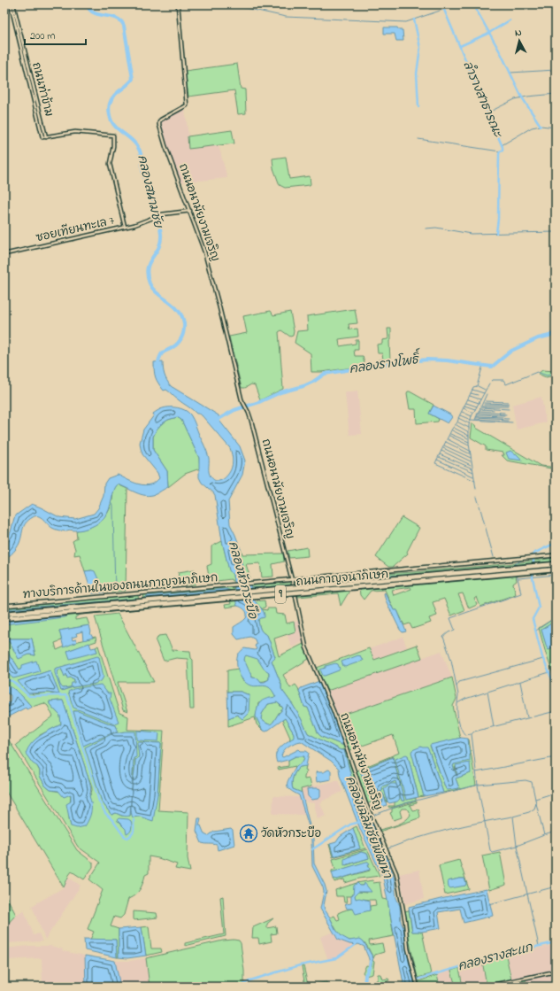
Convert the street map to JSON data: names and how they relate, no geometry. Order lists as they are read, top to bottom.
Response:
{
  "streets": {
    "highway": ["ถนนกาญจนาภิเษก", "9"],
    "main road": ["ทางบริการด้านในของถนนกาญจนาภิเษก"],
    "street": ["ถนนท่าข้าม", "ถนนอนามัยงามเจริญ", "ซอยเทียนทะเล 7"]
  },
  "crossings": [
    ["ถนนท่าข้าม", "ซอยเทียนทะเล 7"],
    ["ถนนอนามัยงามเจริญ", "ซอยเทียนทะเล 7"],
    ["ถนนอนามัยงามเจริญ", "ทางบริการด้านในของถนนกาญจนาภิเษก"]
  ],
  "water": [
    "ลำรางสาธารณะ",
    "คลองสนามชัย",
    "คลองรางโพธิ์",
    "คลองหัวกระบือ",
    "คลองเฉลิมชัยพัฒนา",
    "คลองรางสะแก"
  ],
  "places": {
    "temple": ["วัดหัวกระบือ"]
  },
  "scale_bar": "200 m",
  "north": "top"
}
